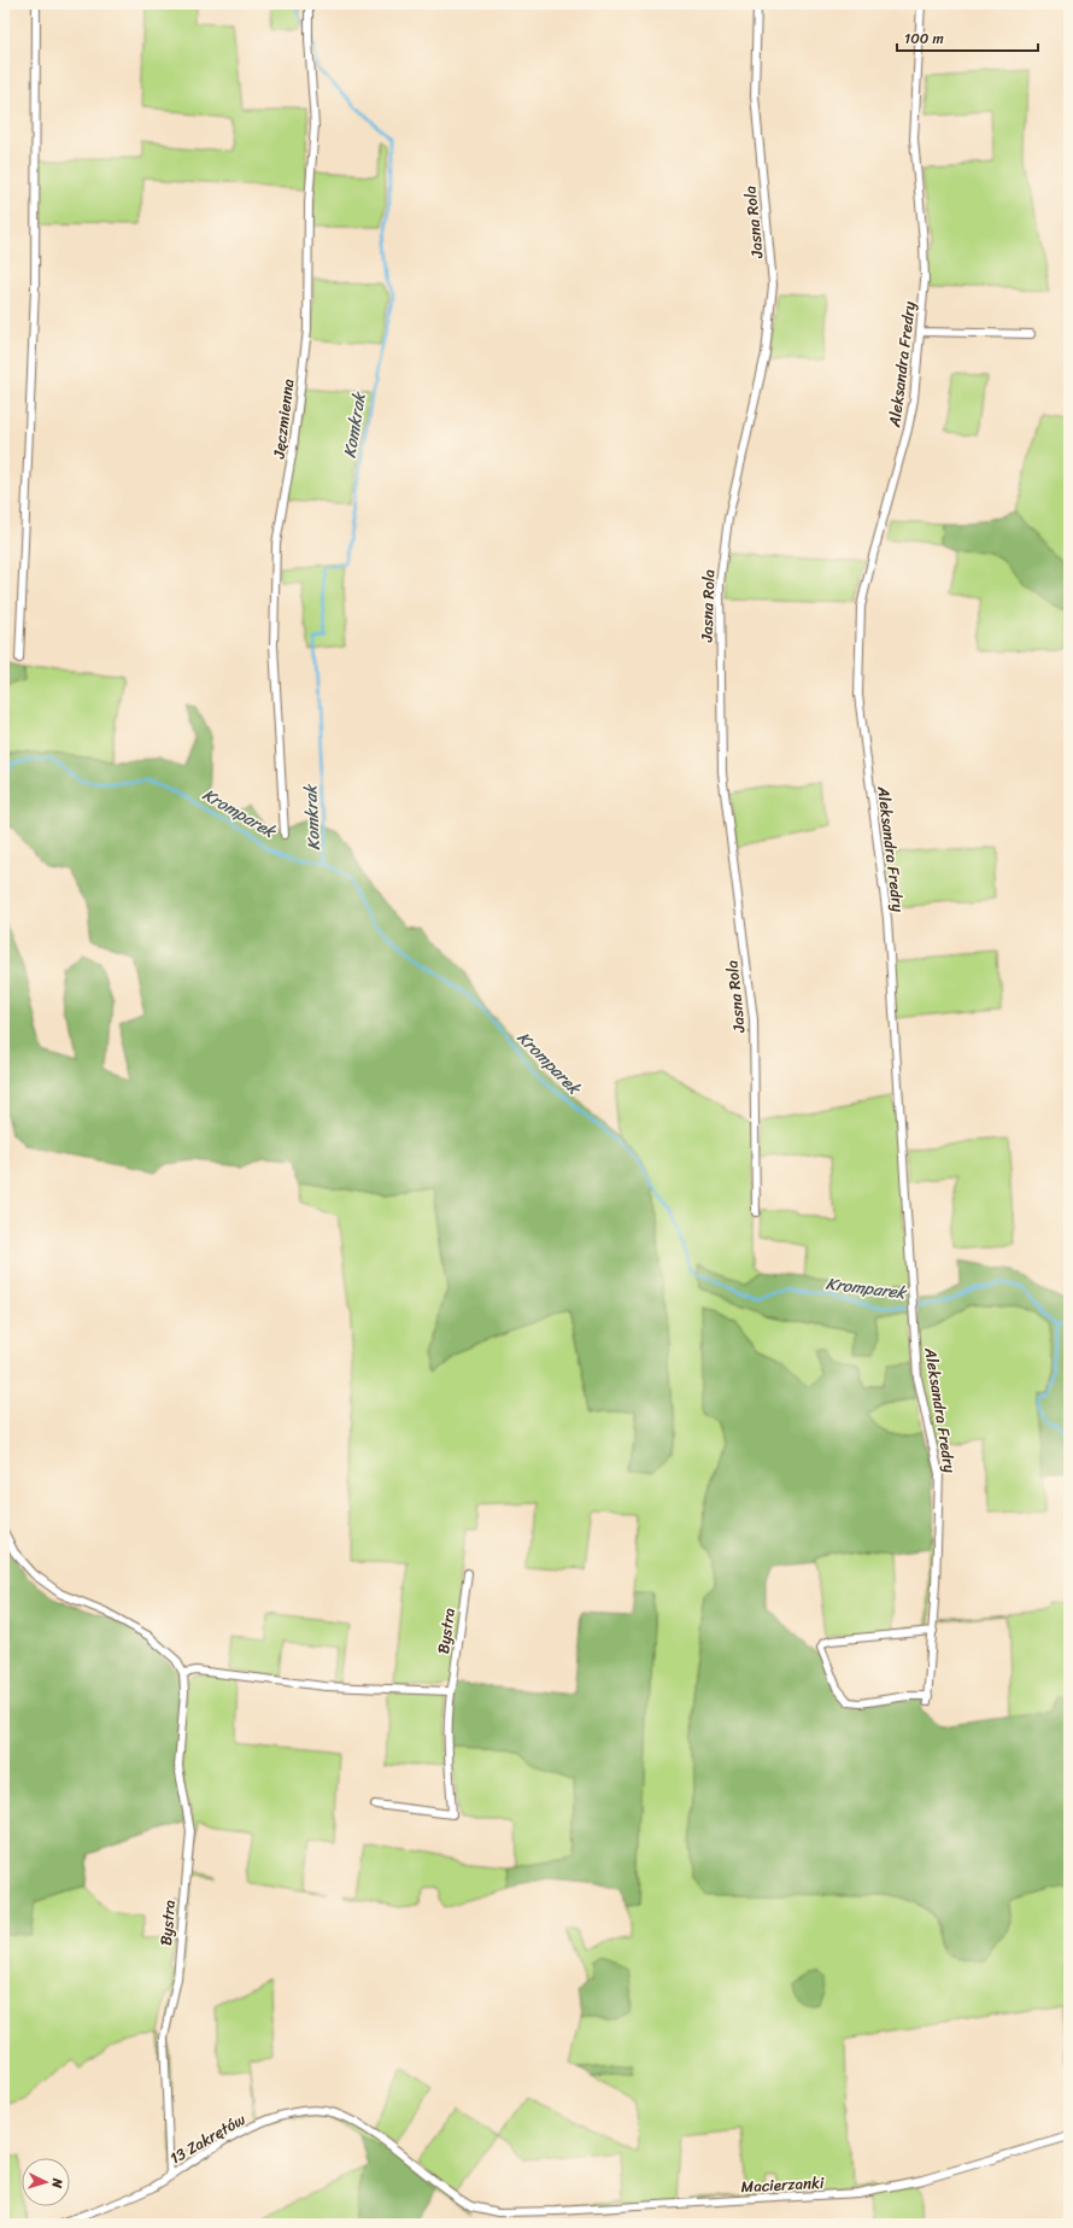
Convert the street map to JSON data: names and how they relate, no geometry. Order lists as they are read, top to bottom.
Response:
{
  "streets": {
    "street": [
      "Jasna Rola",
      "Aleksandra Fredry",
      "Jęczmienna",
      "Bystra",
      "13 Zakrętów",
      "Macierzanki"
    ]
  },
  "crossings": [
    ["Bystra", "13 Zakrętów"],
    ["13 Zakrętów", "Macierzanki"]
  ],
  "water": ["Komkrak", "Kromparek"],
  "scale_bar": "100 m",
  "north": "right"
}
